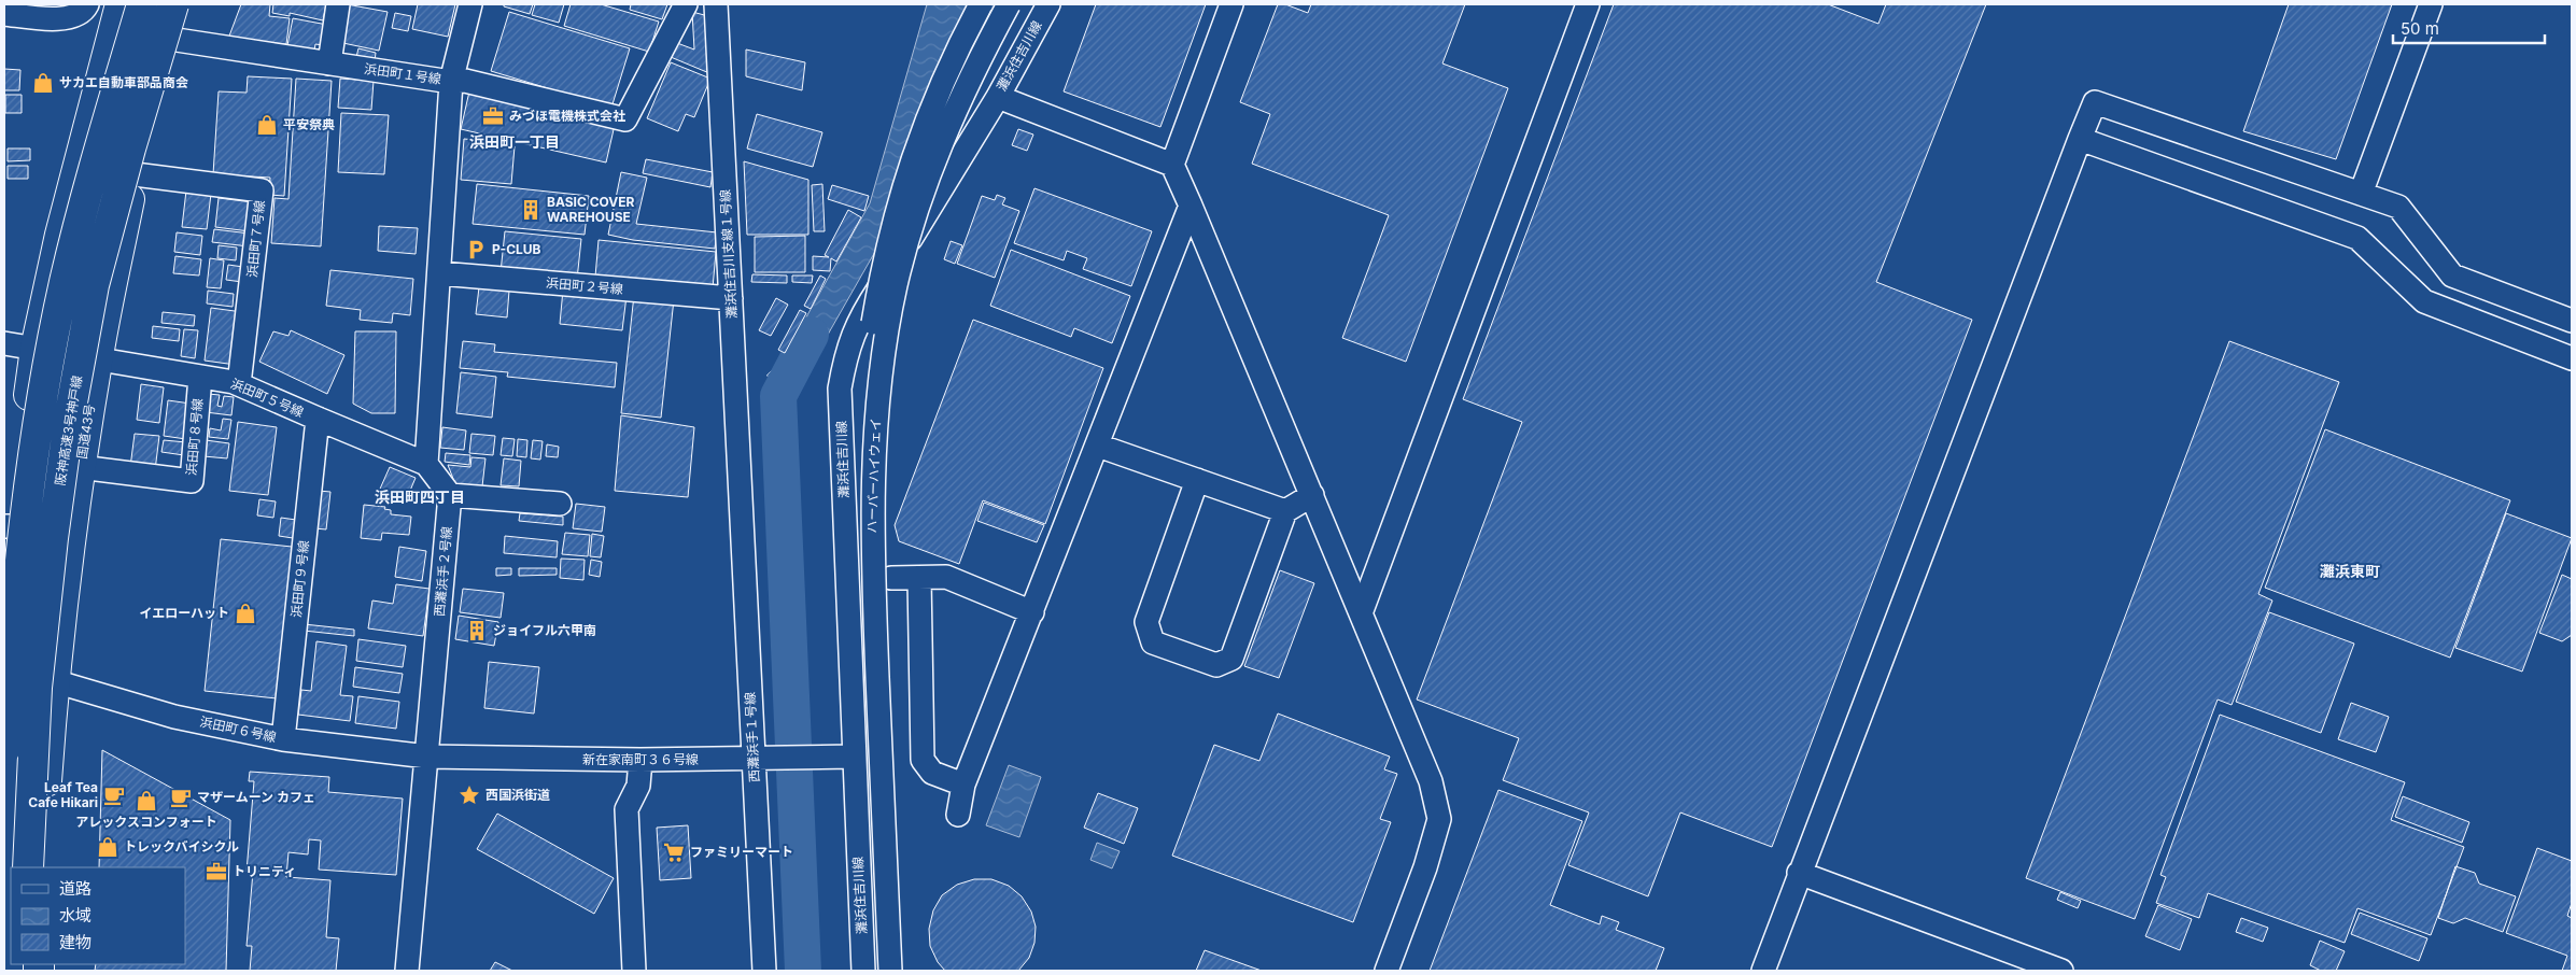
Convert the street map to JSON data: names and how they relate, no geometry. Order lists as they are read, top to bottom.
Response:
{
  "streets": {
    "highway": ["阪神高速3号神戸線", "国道43号"],
    "street": [
      "灘浜住吉川線",
      "浜田町１号線",
      "浜田町７号線",
      "灘浜住吉川支線１号線",
      "浜田町２号線",
      "浜田町５号線",
      "浜田町８号線",
      "ハーバーハイウェイ",
      "西灘浜手２号線",
      "浜田町９号線",
      "浜田町６号線",
      "西灘浜手１号線",
      "新在家南町３６号線"
    ]
  },
  "crossings": [
    ["灘浜住吉川線", "新在家南町３６号線"],
    ["浜田町１号線", "国道43号"],
    ["浜田町７号線", "浜田町５号線"],
    ["浜田町７号線", "国道43号"],
    ["灘浜住吉川支線１号線", "浜田町２号線"],
    ["灘浜住吉川支線１号線", "西灘浜手１号線"],
    ["浜田町５号線", "国道43号"],
    ["浜田町５号線", "浜田町８号線"],
    ["浜田町５号線", "浜田町９号線"],
    ["国道43号", "浜田町８号線"],
    ["国道43号", "浜田町６号線"],
    ["西灘浜手２号線", "浜田町６号線"],
    ["西灘浜手２号線", "新在家南町３６号線"],
    ["浜田町９号線", "浜田町６号線"],
    ["浜田町６号線", "新在家南町３６号線"],
    ["西灘浜手１号線", "新在家南町３６号線"]
  ],
  "districts": ["浜田町一丁目", "浜田町四丁目", "灘浜東町"],
  "places": {
    "shop": [
      "サカエ自動車部品商会",
      "平安祭典",
      "イエローハット",
      "アレックスコンフォート",
      "トレックバイシクル"
    ],
    "office": ["みづほ電機株式会社", "トリニティ"],
    "building": ["BASIC COVER WAREHOUSE", "ジョイフル六甲南"],
    "parking": ["P-CLUB"],
    "cafe": ["Leaf Tea Cafe Hikari", "マザームーン カフェ"],
    "place": ["西国浜街道"],
    "supermarket": ["ファミリーマート"]
  },
  "legend": ["道路", "水域", "建物"],
  "scale_bar": "50 m"
}
